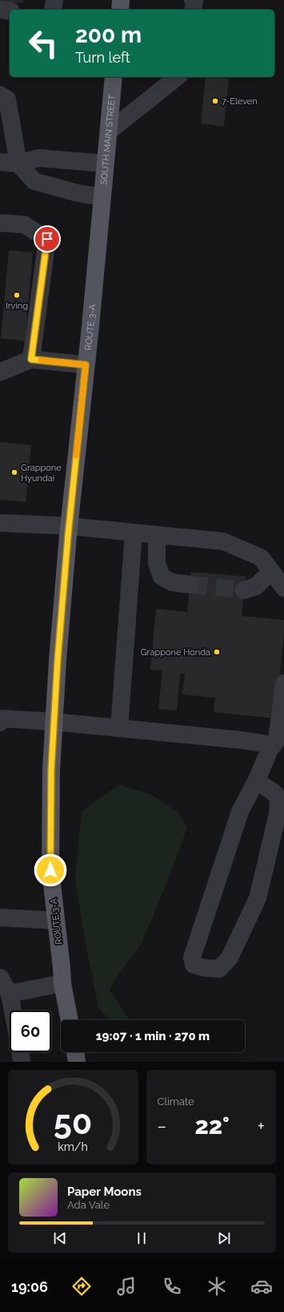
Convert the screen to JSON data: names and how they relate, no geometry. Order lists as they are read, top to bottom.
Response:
{
  "streets": {
    "main road": ["SOUTH MAIN STREET", "ROUTE 3-A"]
  },
  "crossings": [
    ["SOUTH MAIN STREET", "ROUTE 3-A"]
  ],
  "places": [
    "7-Eleven",
    "Irving",
    "Grappone Hyundai",
    "Grappone Honda"
  ],
  "page": {
    "turn": ["200 m", "Turn left"],
    "limit": "60",
    "trip": "19:07 · 1 min · 270 m",
    "tile": "Climate",
    "heat": ["−", "22°", "+"],
    "song": ["Paper Moons", "Ada Vale"],
    "tabs": "19:06",
    "gauge": ["50", "km/h"]
  }
}
